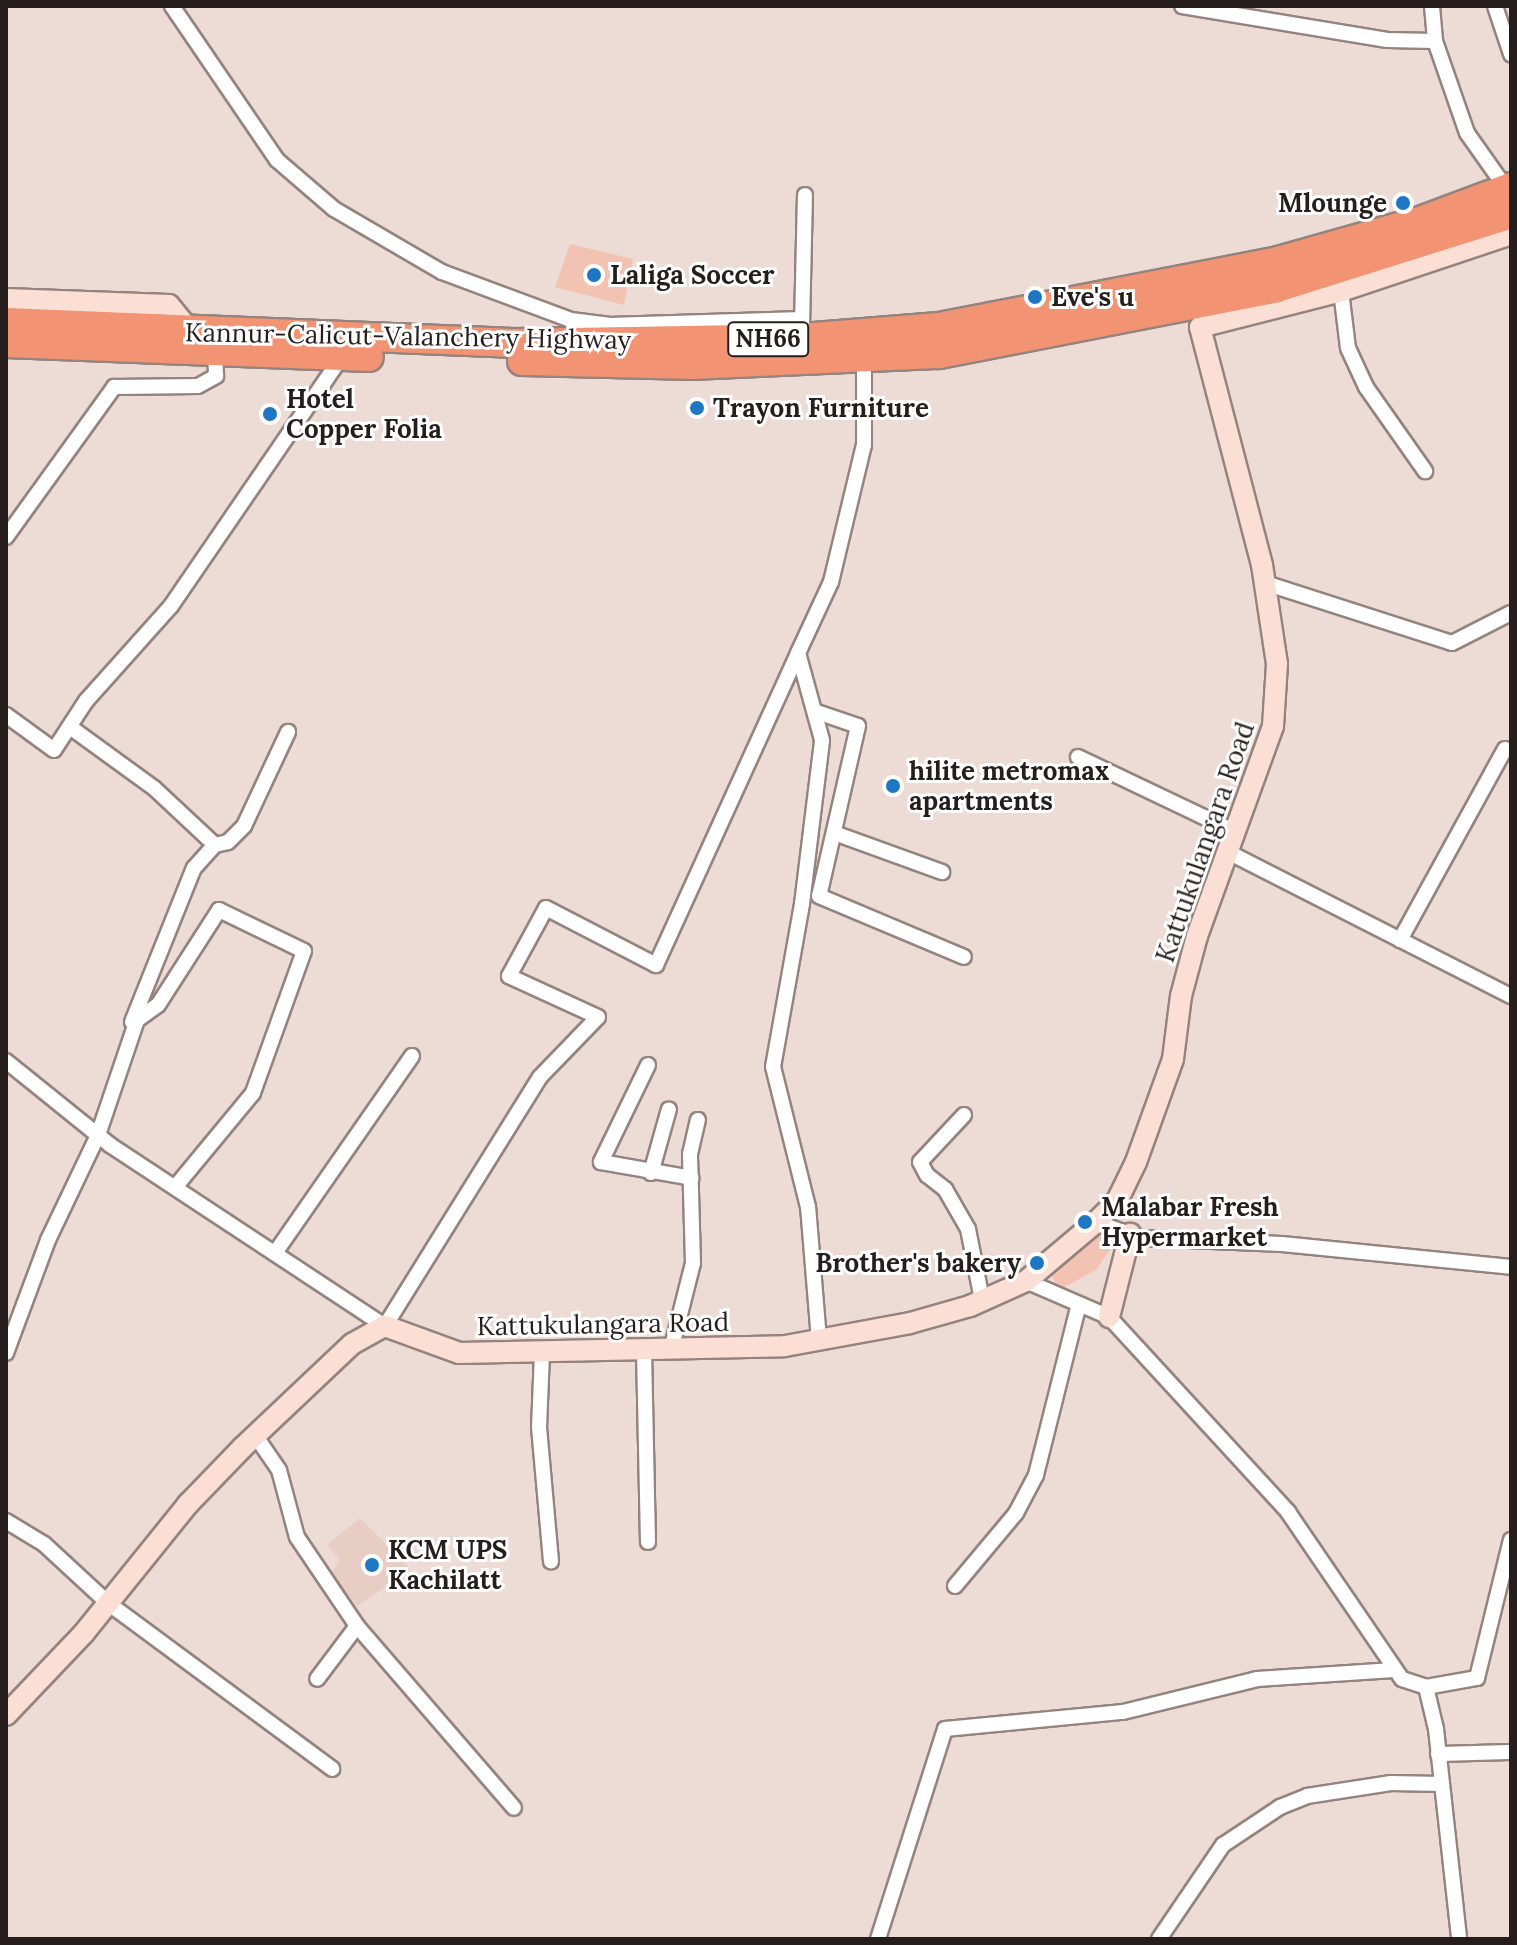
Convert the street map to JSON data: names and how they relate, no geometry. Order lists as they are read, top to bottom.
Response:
{
  "streets": {
    "highway": ["Kannur-Calicut-Valanchery Highway", "NH66"],
    "street": ["Kattukulangara Road"]
  },
  "places": [
    "Mlounge",
    "Laliga Soccer",
    "Eve's u",
    "Trayon Furniture",
    "Hotel Copper Folia",
    "hilite metromax apartments",
    "Malabar Fresh Hypermarket",
    "Brother's bakery",
    "KCM UPS Kachilatt"
  ]
}
